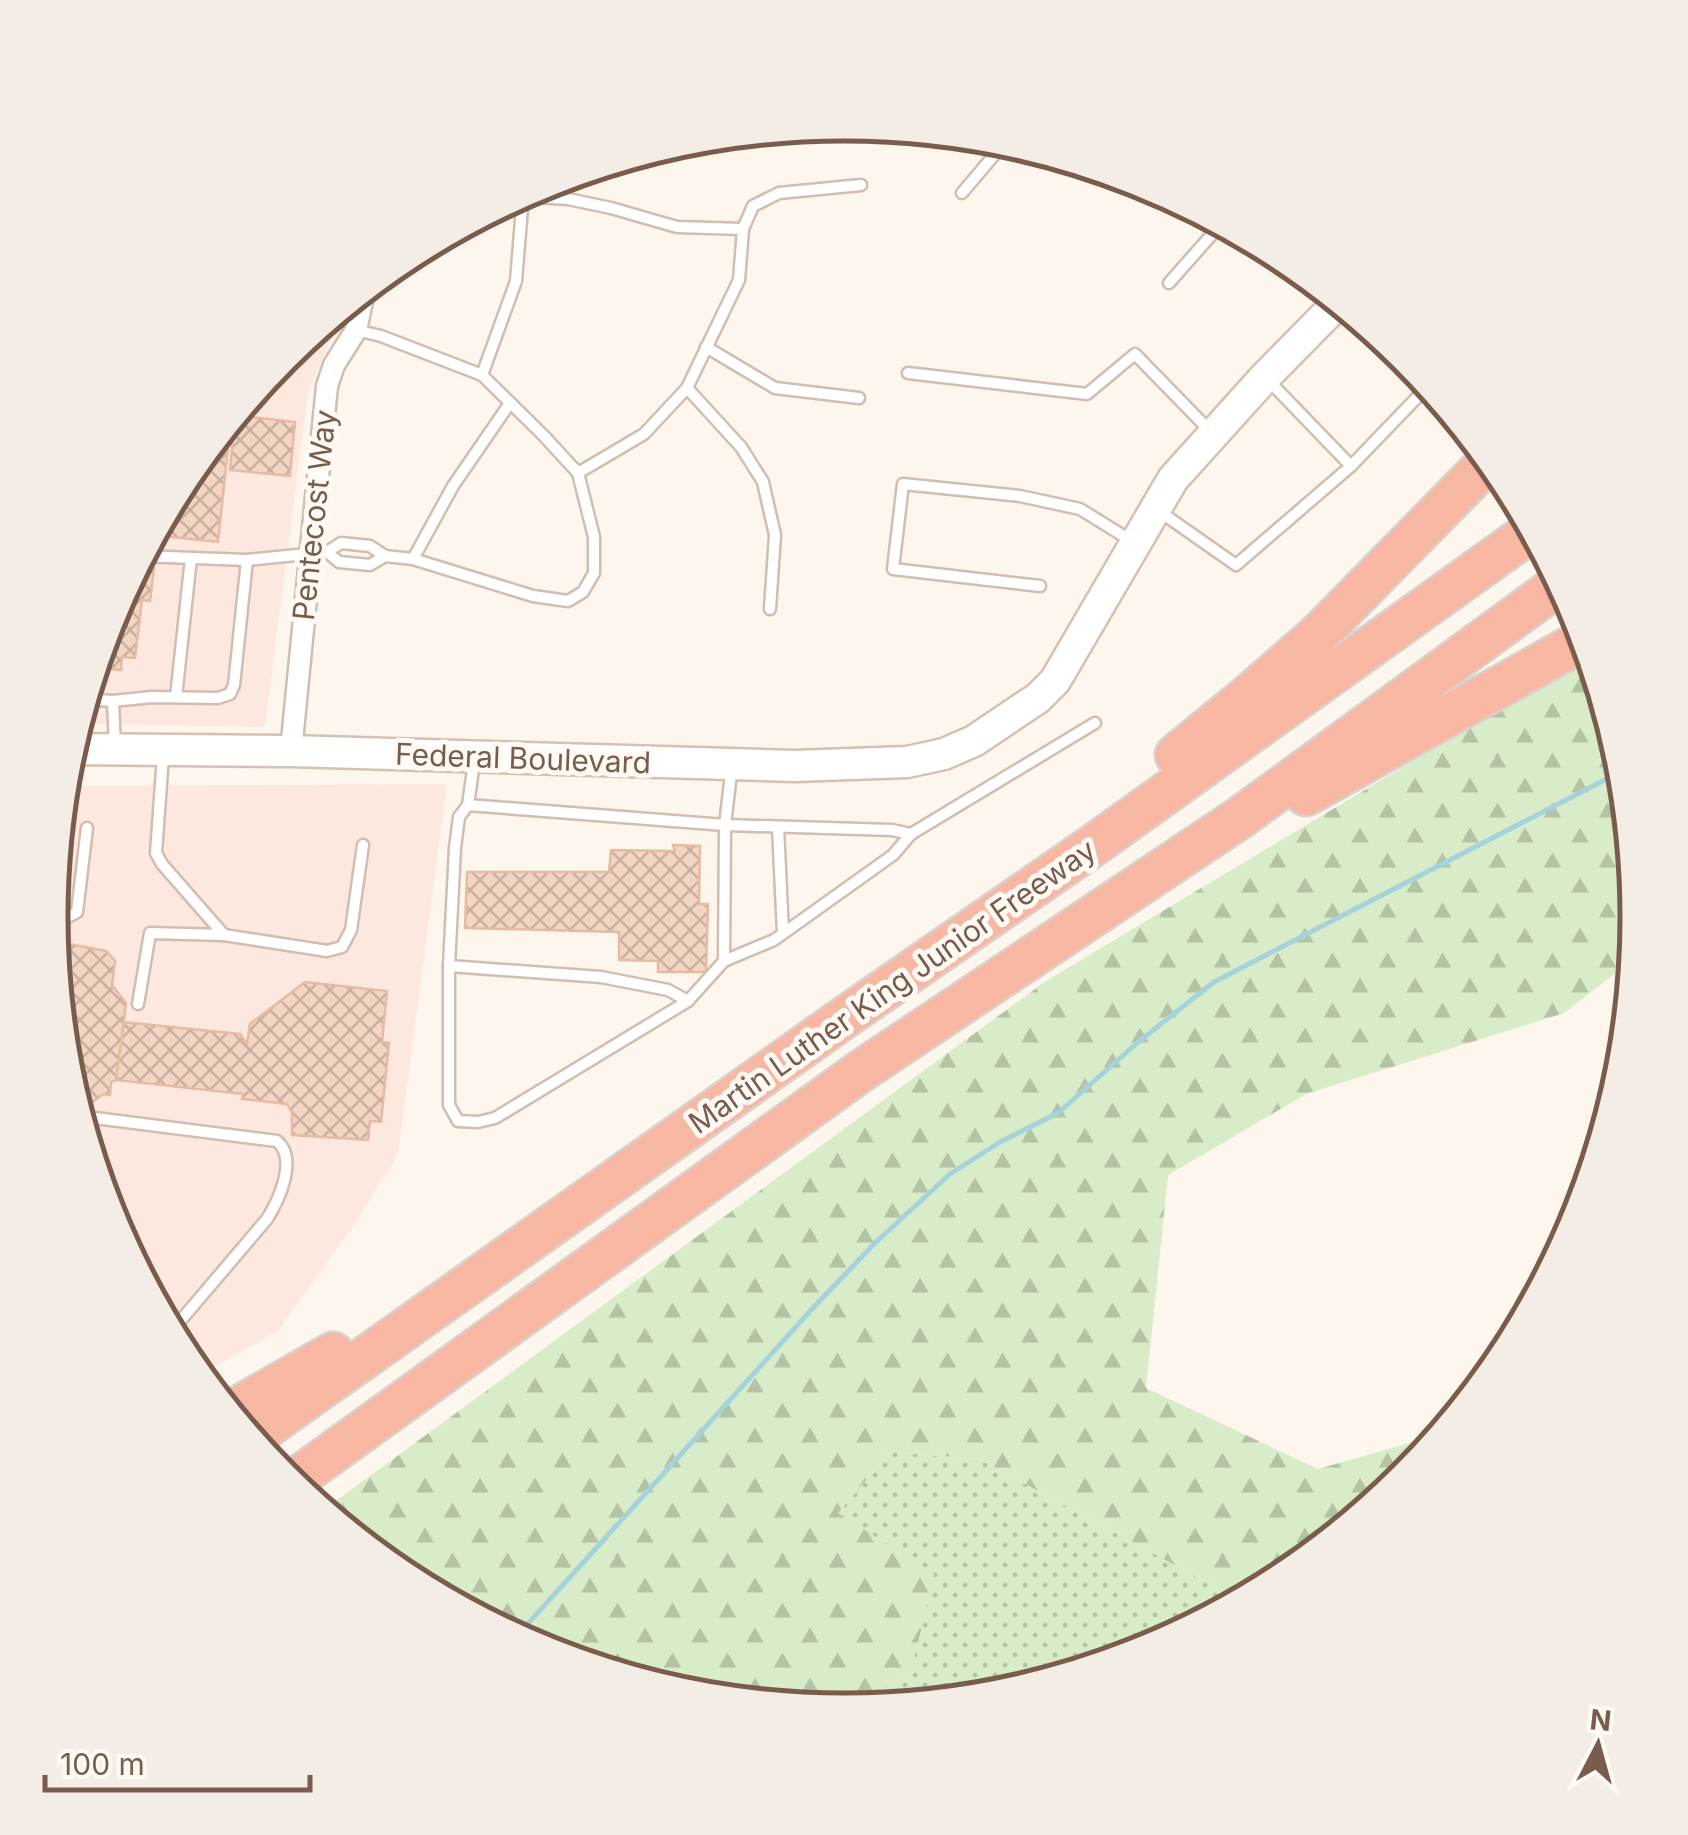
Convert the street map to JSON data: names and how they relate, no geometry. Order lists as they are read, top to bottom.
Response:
{
  "streets": {
    "highway": ["Martin Luther King Junior Freeway"],
    "main road": ["Federal Boulevard"],
    "street": ["Pentecost Way"]
  },
  "crossings": [
    ["Pentecost Way", "Federal Boulevard"]
  ],
  "scale_bar": "100 m",
  "north": "top"
}
